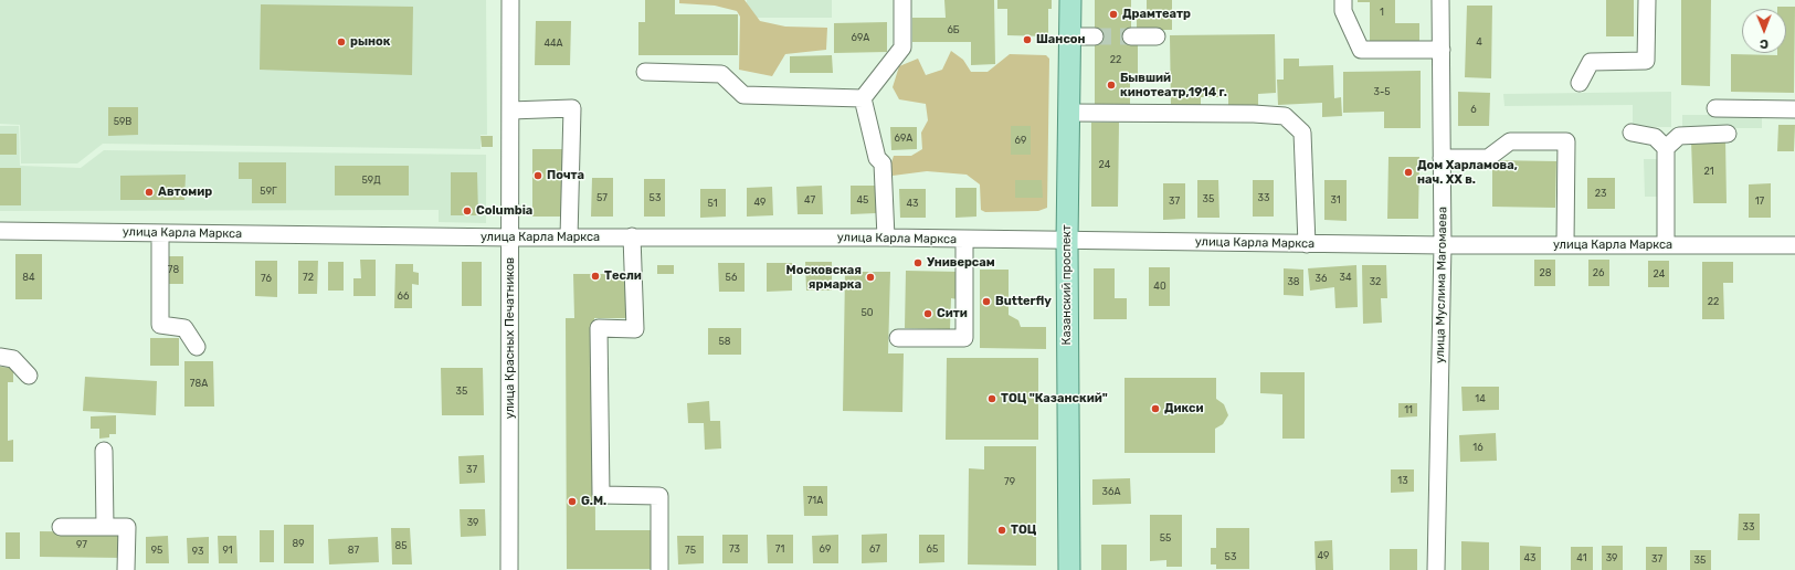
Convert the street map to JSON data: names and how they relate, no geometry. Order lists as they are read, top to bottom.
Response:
{
  "streets": {
    "main road": ["Казанский проспект"],
    "street": ["улица Карла Маркса", "улица Муслима Магомаева", "улица Красных Печатников"]
  },
  "crossings": [
    ["улица Карла Маркса", "Казанский проспект"],
    ["улица Карла Маркса", "улица Муслима Магомаева"],
    ["улица Карла Маркса", "улица Красных Печатников"]
  ],
  "places": [
    "Драмтеатр",
    "Шансон",
    "рынок",
    "Бывший кинотеатр,1914 г.",
    "Дом Харламова, нач. XX в.",
    "Почта",
    "Автомир",
    "Columbia",
    "Универсам",
    "Тесли",
    "Московская ярмарка",
    "Butterfly",
    "Сити",
    "ТОЦ \"Казанский\"",
    "Дикси",
    "G.M.",
    "ТОЦ"
  ],
  "house_numbers": [
    "1",
    "6Б",
    "69А",
    "4",
    "44А",
    "22",
    "3-5",
    "6",
    "59В",
    "69А",
    "69",
    "24",
    "21",
    "59Д",
    "59Г",
    "23",
    "57",
    "53",
    "33",
    "35",
    "47",
    "45",
    "31",
    "37",
    "17",
    "49",
    "51",
    "43",
    "78",
    "28",
    "26",
    "24",
    "84",
    "72",
    "56",
    "34",
    "76",
    "36",
    "38",
    "32",
    "40",
    "66",
    "22",
    "50",
    "58",
    "78А",
    "35",
    "14",
    "11",
    "16",
    "37",
    "13",
    "79",
    "36А",
    "71А",
    "39",
    "33",
    "55",
    "89",
    "97",
    "85",
    "73",
    "71",
    "69",
    "67",
    "65",
    "95",
    "91",
    "87",
    "75",
    "93",
    "49",
    "53",
    "43",
    "41",
    "39",
    "37",
    "35"
  ],
  "north": "bottom"
}
